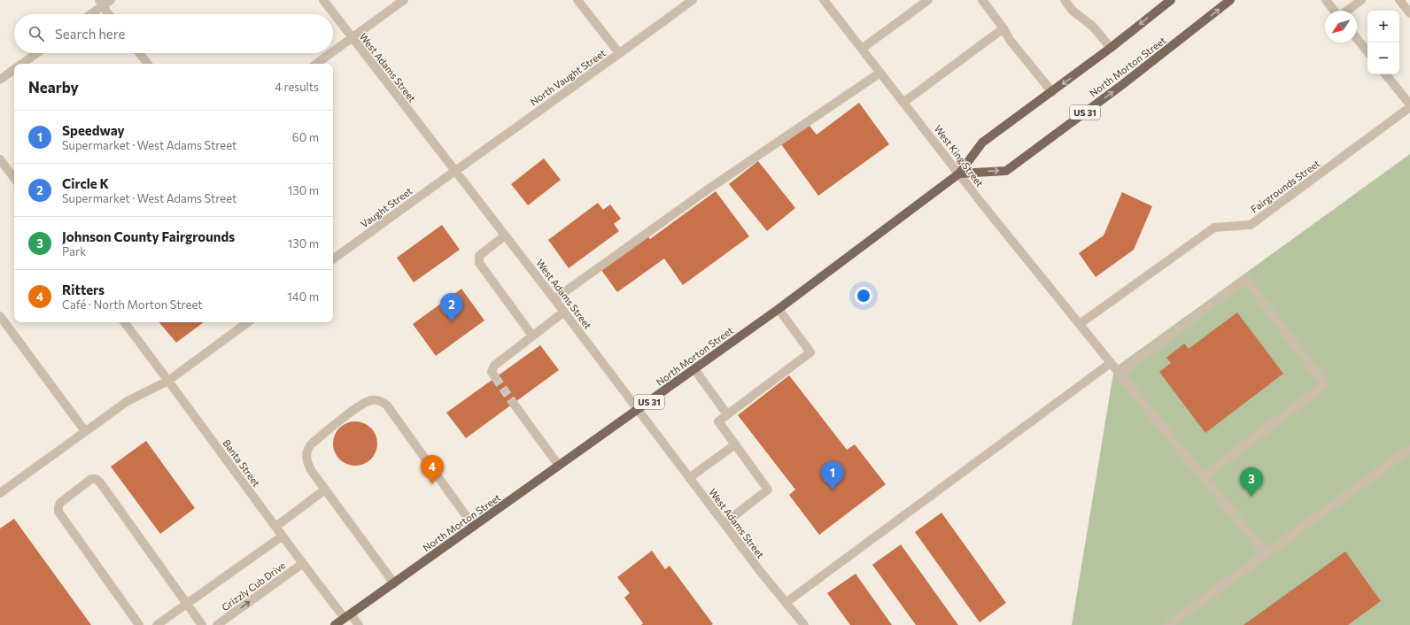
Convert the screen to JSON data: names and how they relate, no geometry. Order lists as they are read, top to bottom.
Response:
{
  "streets": {
    "main road": ["North Morton Street", "US 31"],
    "street": [
      "West Adams Street",
      "North Vaught Street",
      "West King Street",
      "Fairgrounds Street",
      "Vaught Street",
      "Banta Street",
      "Grizzly Cub Drive"
    ]
  },
  "crossings": [
    ["North Morton Street", "West Adams Street"],
    ["North Morton Street", "West King Street"],
    ["North Morton Street", "Banta Street"],
    ["West Adams Street", "North Vaught Street"],
    ["West Adams Street", "Vaught Street"],
    ["North Vaught Street", "Vaught Street"],
    ["West King Street", "Fairgrounds Street"],
    ["Banta Street", "Grizzly Cub Drive"]
  ],
  "north": "bottom left",
  "page": {
    "map_buttons": ["+", "−"],
    "search": "Search here",
    "heading": ["Nearby", "4 results"],
    "list": [
      {
        "mark": "1",
        "name": "Speedway",
        "note": "Supermarket · West Adams Street",
        "value": "60 m"
      },
      {
        "mark": "2",
        "name": "Circle K",
        "note": "Supermarket · West Adams Street",
        "value": "130 m"
      },
      {
        "mark": "3",
        "name": "Johnson County Fairgrounds",
        "note": "Park",
        "value": "130 m"
      },
      {
        "mark": "4",
        "name": "Ritters",
        "note": "Café · North Morton Street",
        "value": "140 m"
      }
    ],
    "pins": [
      "2",
      "4",
      "1",
      "3"
    ]
  }
}
